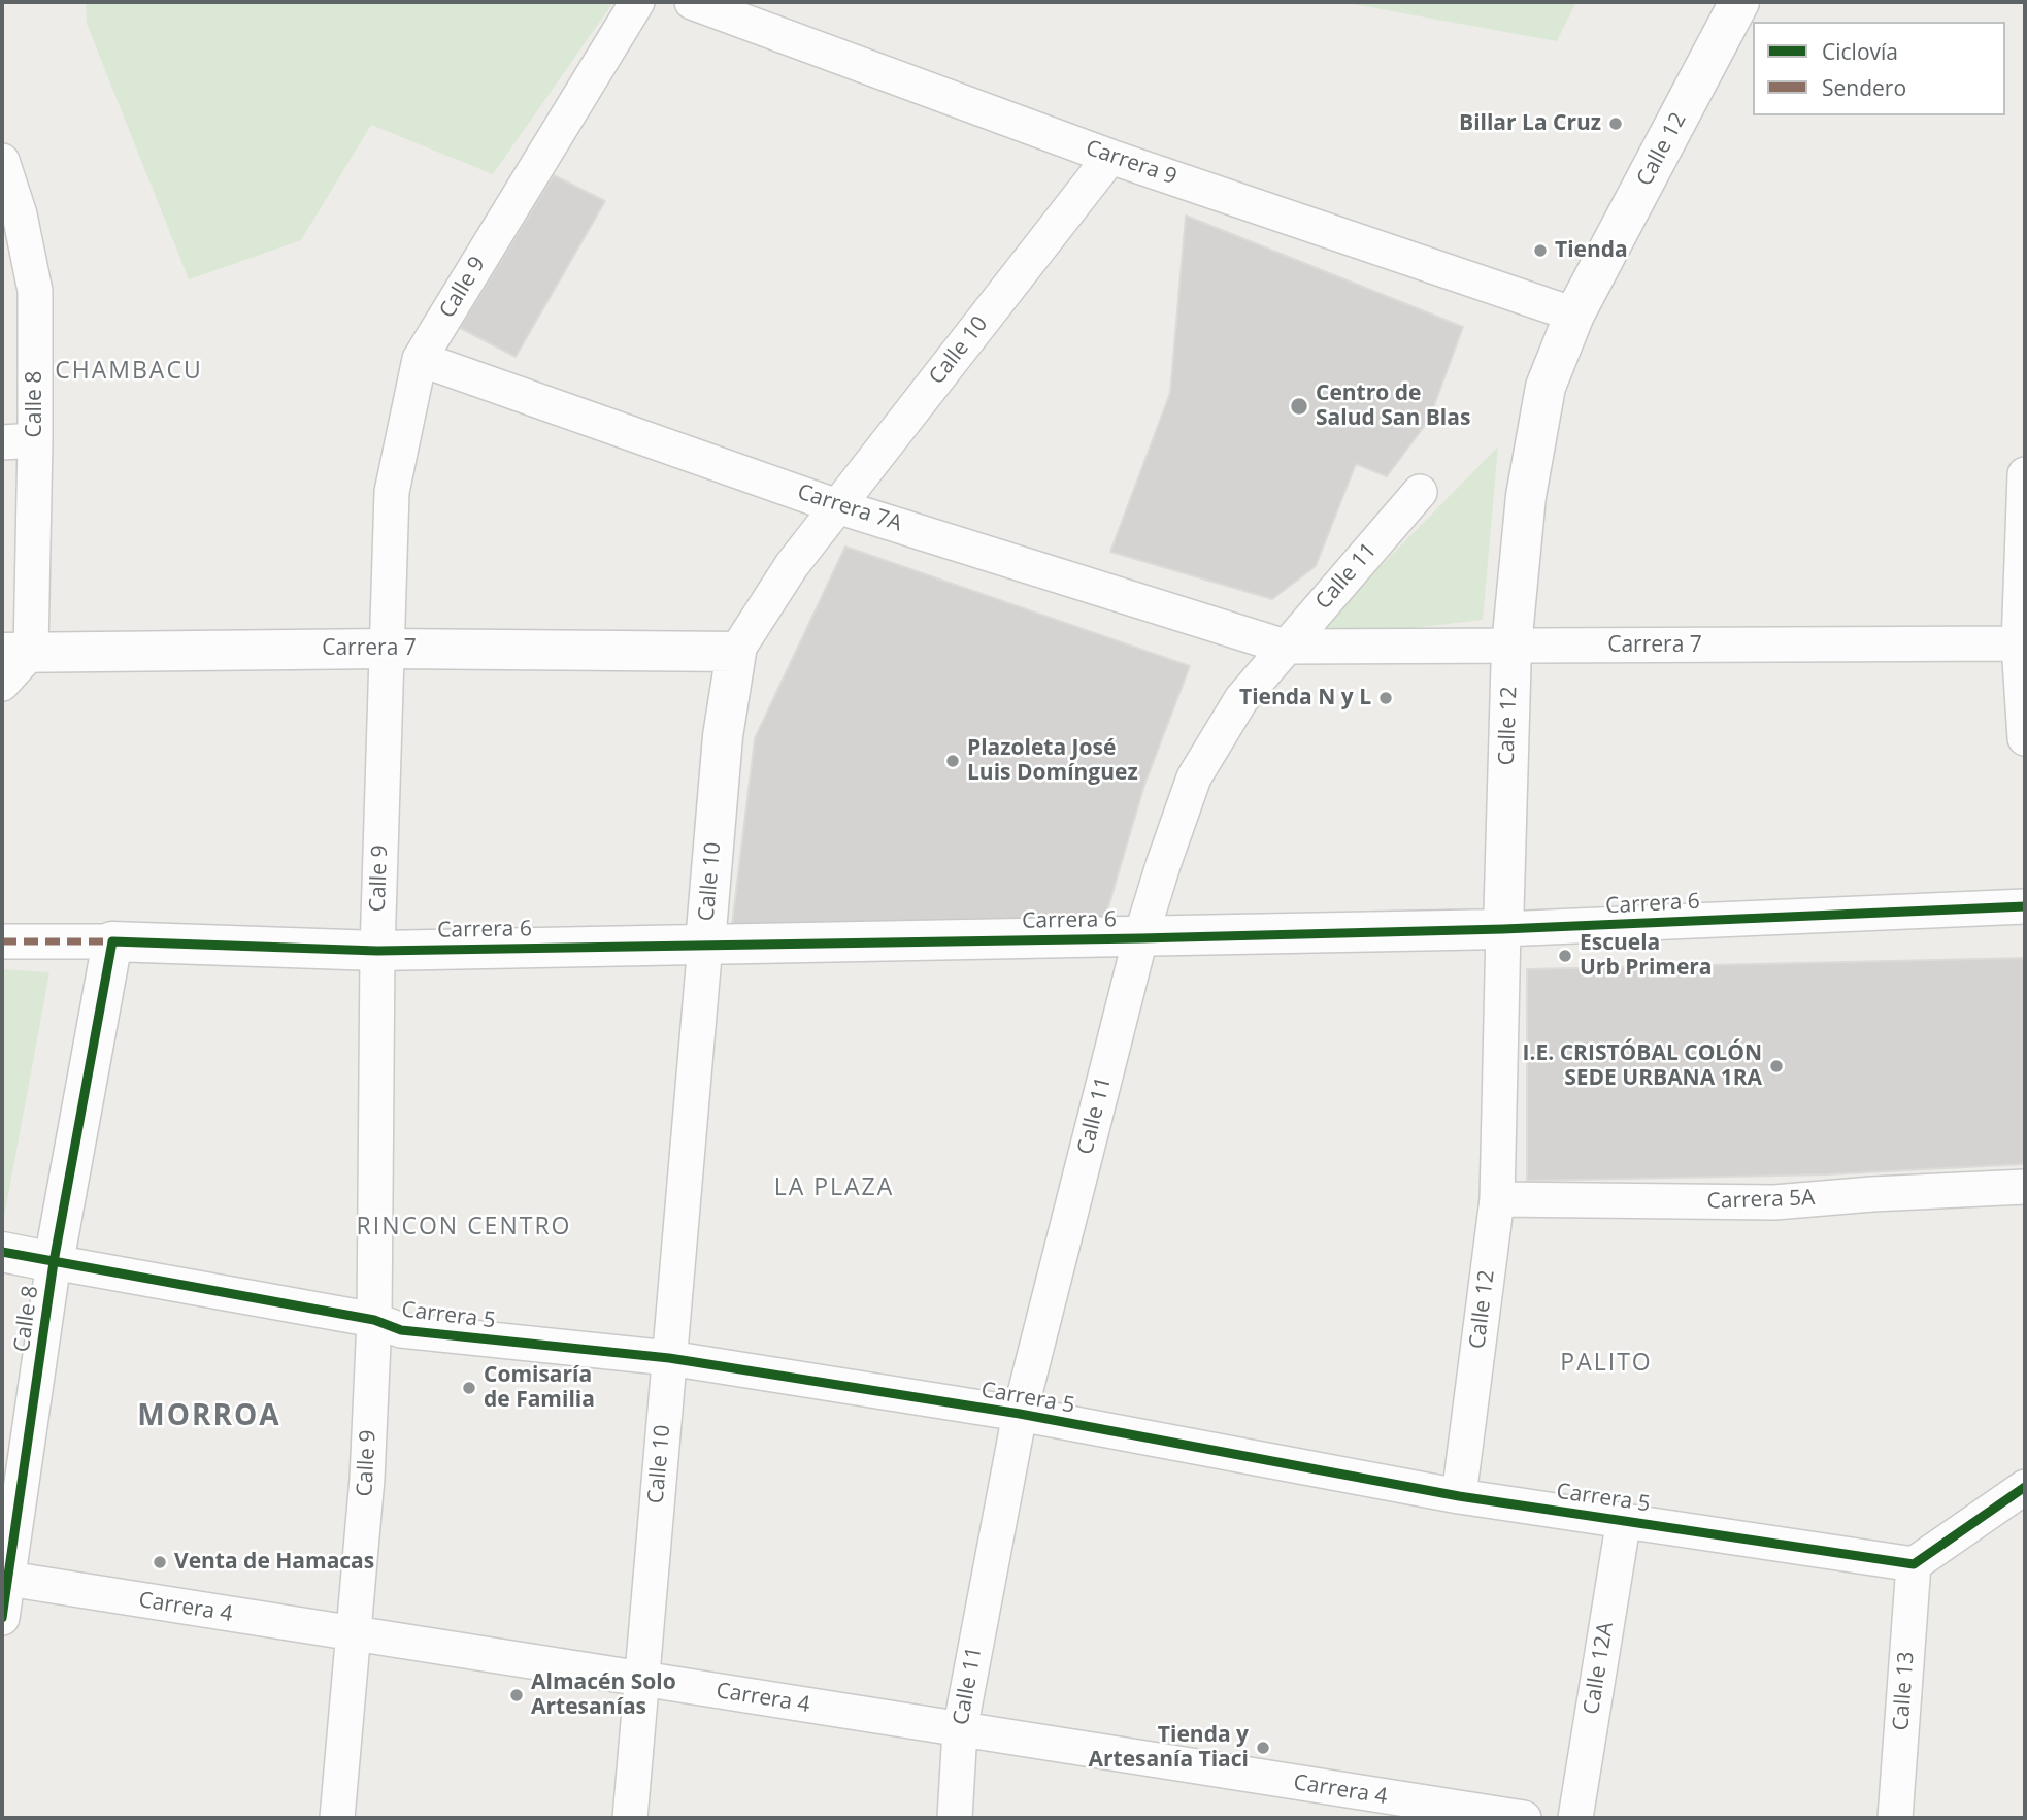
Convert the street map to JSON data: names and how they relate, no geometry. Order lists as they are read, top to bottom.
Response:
{
  "streets": {
    "street": [
      "Calle 12",
      "Carrera 9",
      "Calle 9",
      "Calle 10",
      "Calle 8",
      "Carrera 7A",
      "Calle 11",
      "Carrera 7",
      "Carrera 6",
      "Carrera 5A",
      "Carrera 5",
      "Carrera 4",
      "Calle 12A",
      "Calle 13"
    ]
  },
  "crossings": [
    ["Calle 12", "Carrera 9"],
    ["Calle 12", "Carrera 7"],
    ["Calle 12", "Carrera 6"],
    ["Calle 12", "Carrera 5A"],
    ["Calle 12", "Carrera 5"],
    ["Carrera 9", "Calle 10"],
    ["Calle 9", "Carrera 7A"],
    ["Calle 9", "Carrera 7"],
    ["Calle 9", "Carrera 6"],
    ["Calle 9", "Carrera 5"],
    ["Calle 9", "Carrera 4"],
    ["Calle 10", "Carrera 7A"],
    ["Calle 10", "Carrera 7"],
    ["Calle 10", "Carrera 6"],
    ["Calle 10", "Carrera 5"],
    ["Calle 10", "Carrera 4"],
    ["Calle 8", "Carrera 7"],
    ["Calle 8", "Carrera 6"],
    ["Calle 8", "Carrera 5"],
    ["Calle 8", "Carrera 4"],
    ["Carrera 7A", "Calle 11"],
    ["Carrera 7A", "Carrera 7"],
    ["Calle 11", "Carrera 7"],
    ["Calle 11", "Carrera 6"],
    ["Calle 11", "Carrera 5"],
    ["Calle 11", "Carrera 4"],
    ["Carrera 5", "Calle 12A"],
    ["Carrera 5", "Calle 13"]
  ],
  "districts": [
    "CHAMBACU",
    "LA PLAZA",
    "RINCON CENTRO",
    "PALITO",
    "MORROA"
  ],
  "places": [
    "Billar La Cruz",
    "Tienda",
    "Centro de Salud San Blas",
    "Tienda N y L",
    "Plazoleta José Luis Domínguez",
    "Escuela Urb Primera",
    "I.E. CRISTÓBAL COLÓN SEDE URBANA 1RA",
    "Comisaría de Familia",
    "Venta de Hamacas",
    "Almacén Solo Artesanías",
    "Tienda y Artesanía Tiaci"
  ],
  "legend": ["Ciclovía", "Sendero"]
}
